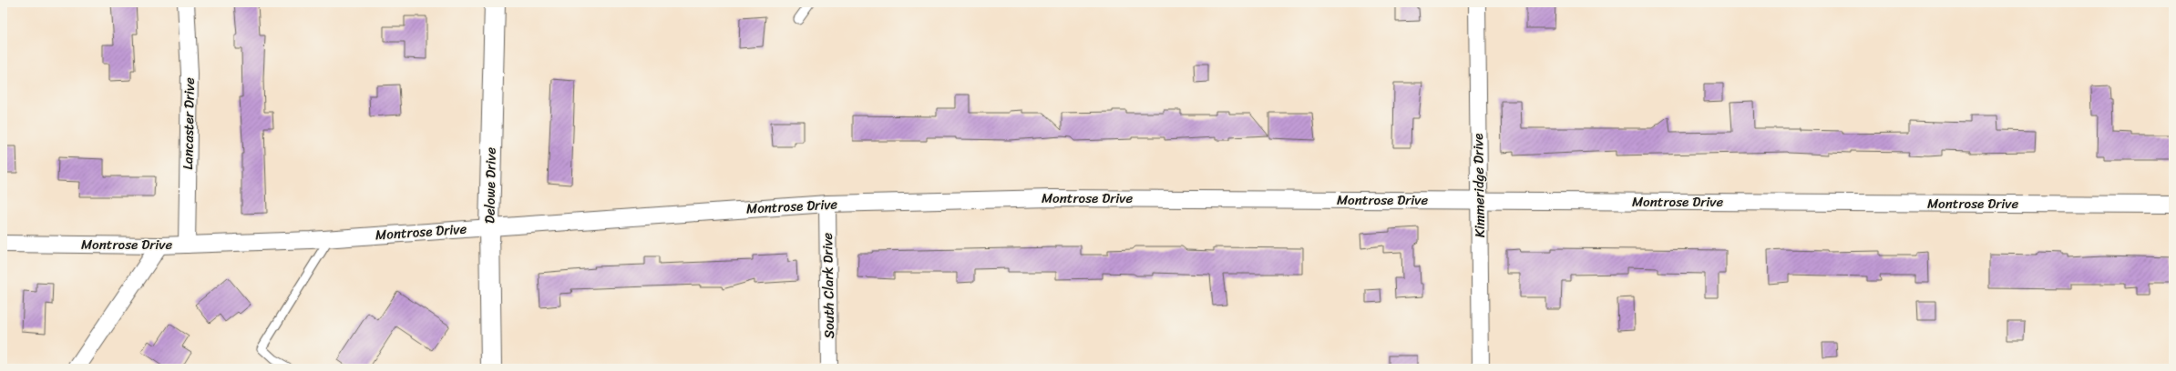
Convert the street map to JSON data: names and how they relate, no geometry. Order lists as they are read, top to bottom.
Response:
{
  "streets": {
    "street": [
      "Lancaster Drive",
      "Delowe Drive",
      "Kimmeridge Drive",
      "Montrose Drive",
      "South Clark Drive"
    ]
  },
  "crossings": [
    ["Lancaster Drive", "Montrose Drive"],
    ["Delowe Drive", "Montrose Drive"],
    ["Kimmeridge Drive", "Montrose Drive"],
    ["Montrose Drive", "South Clark Drive"]
  ]
}
